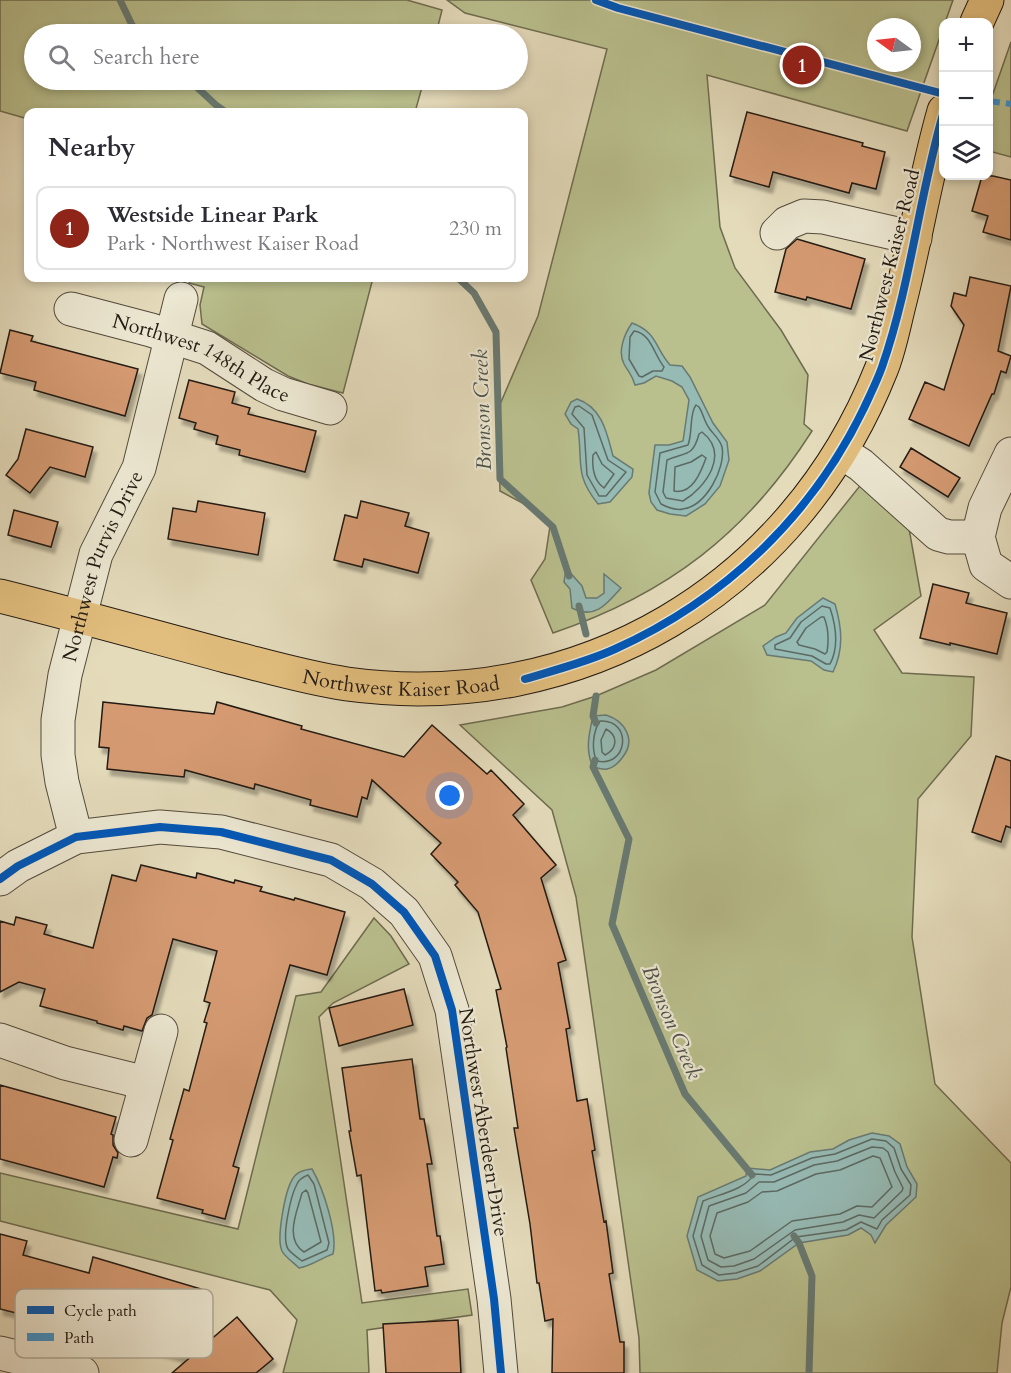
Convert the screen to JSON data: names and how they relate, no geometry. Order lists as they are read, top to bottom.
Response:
{
  "streets": {
    "main road": ["Northwest Kaiser Road"],
    "street": ["Northwest 148th Place", "Northwest Purvis Drive", "Northwest Aberdeen Drive"]
  },
  "crossings": [
    ["Northwest Kaiser Road", "Northwest Purvis Drive"],
    ["Northwest 148th Place", "Northwest Purvis Drive"],
    ["Northwest Purvis Drive", "Northwest Aberdeen Drive"]
  ],
  "water": ["Bronson Creek"],
  "legend": ["Cycle path", "Path"],
  "north": "left",
  "page": {
    "map_buttons": ["+", "−"],
    "search": "Search here",
    "pins": "1",
    "heading": "Nearby",
    "list": [
      {
        "mark": "1",
        "name": "Westside Linear Park",
        "note": "Park · Northwest Kaiser Road",
        "value": "230 m"
      }
    ]
  }
}
